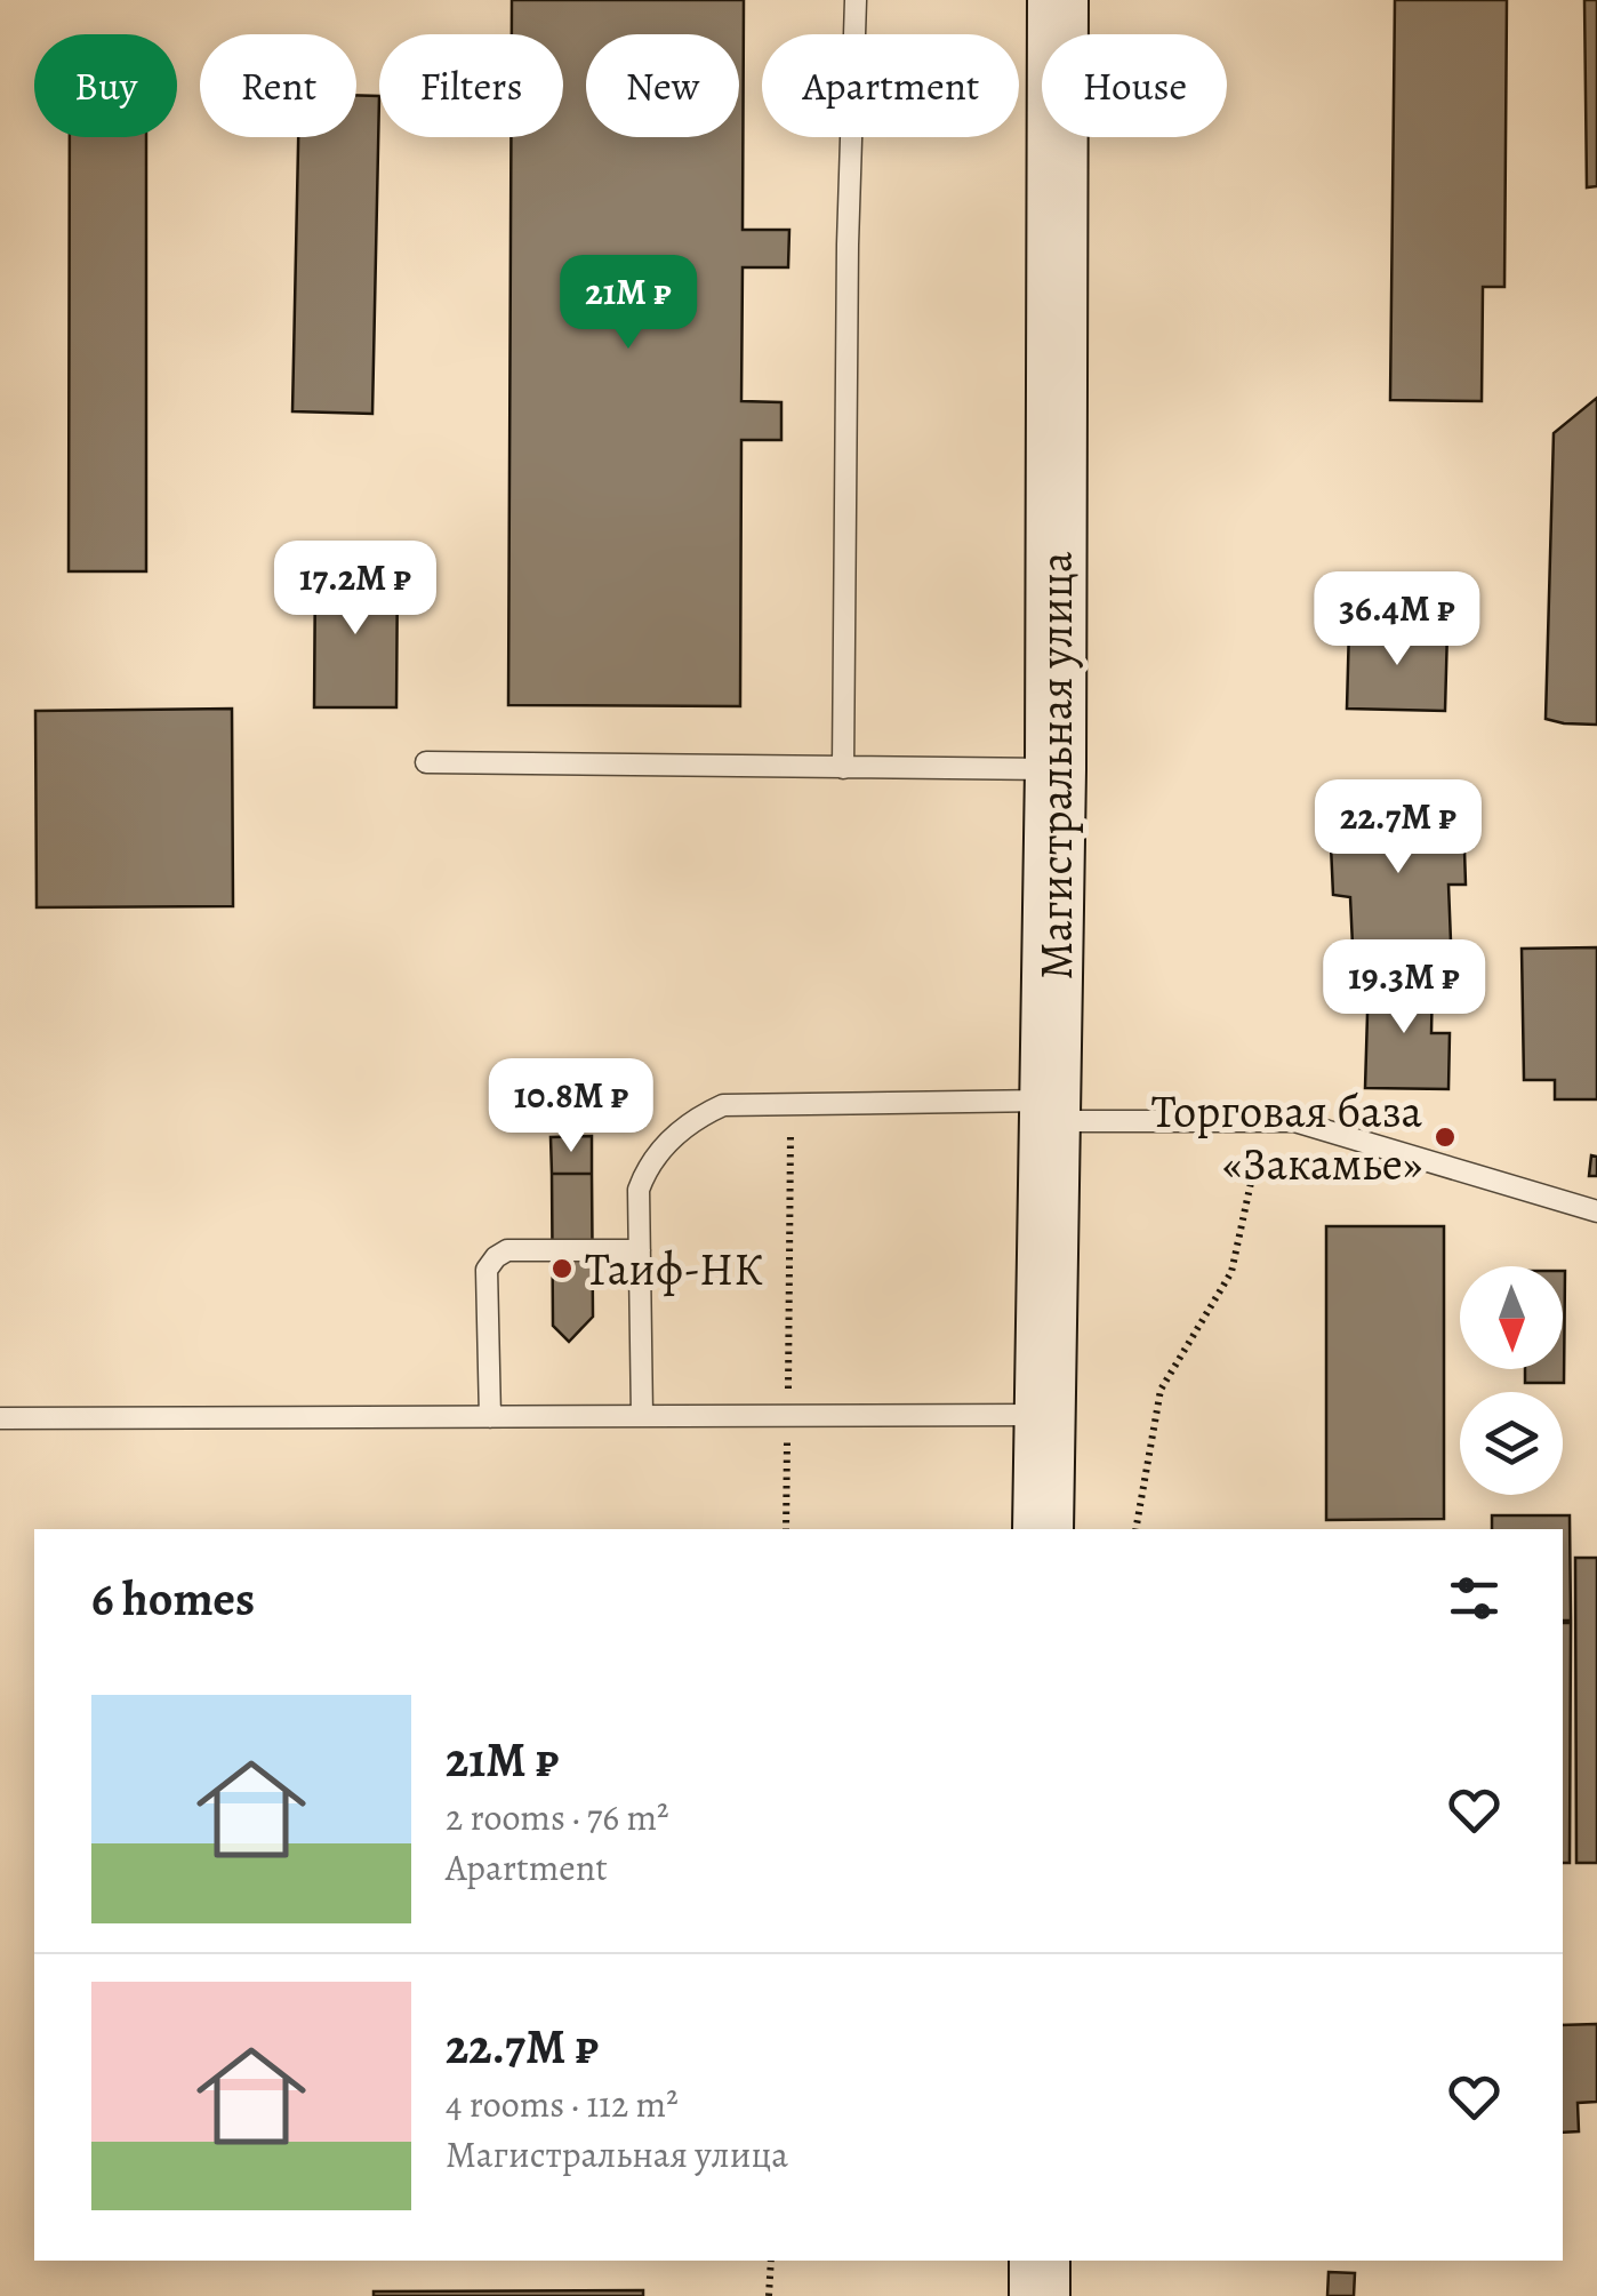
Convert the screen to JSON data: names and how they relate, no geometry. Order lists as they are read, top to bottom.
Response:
{
  "streets": {
    "main road": ["Магистральная улица"]
  },
  "places": ["Торговая база «Закамье»", "Таиф-НК"],
  "north": "bottom",
  "page": {
    "chip": [
      "Buy",
      "Rent",
      "Filters",
      "New",
      "Apartment",
      "House"
    ],
    "price": [
      "21M ₽",
      "17.2M ₽",
      "36.4M ₽",
      "22.7M ₽",
      "19.3M ₽",
      "10.8M ₽"
    ],
    "heading": "6 homes",
    "list": [
      {
        "name": "21M ₽",
        "note": "2 rooms · 76 m² · Apartment"
      },
      {
        "name": "22.7M ₽",
        "note": "4 rooms · 112 m² · Магистральная улица"
      }
    ]
  }
}
